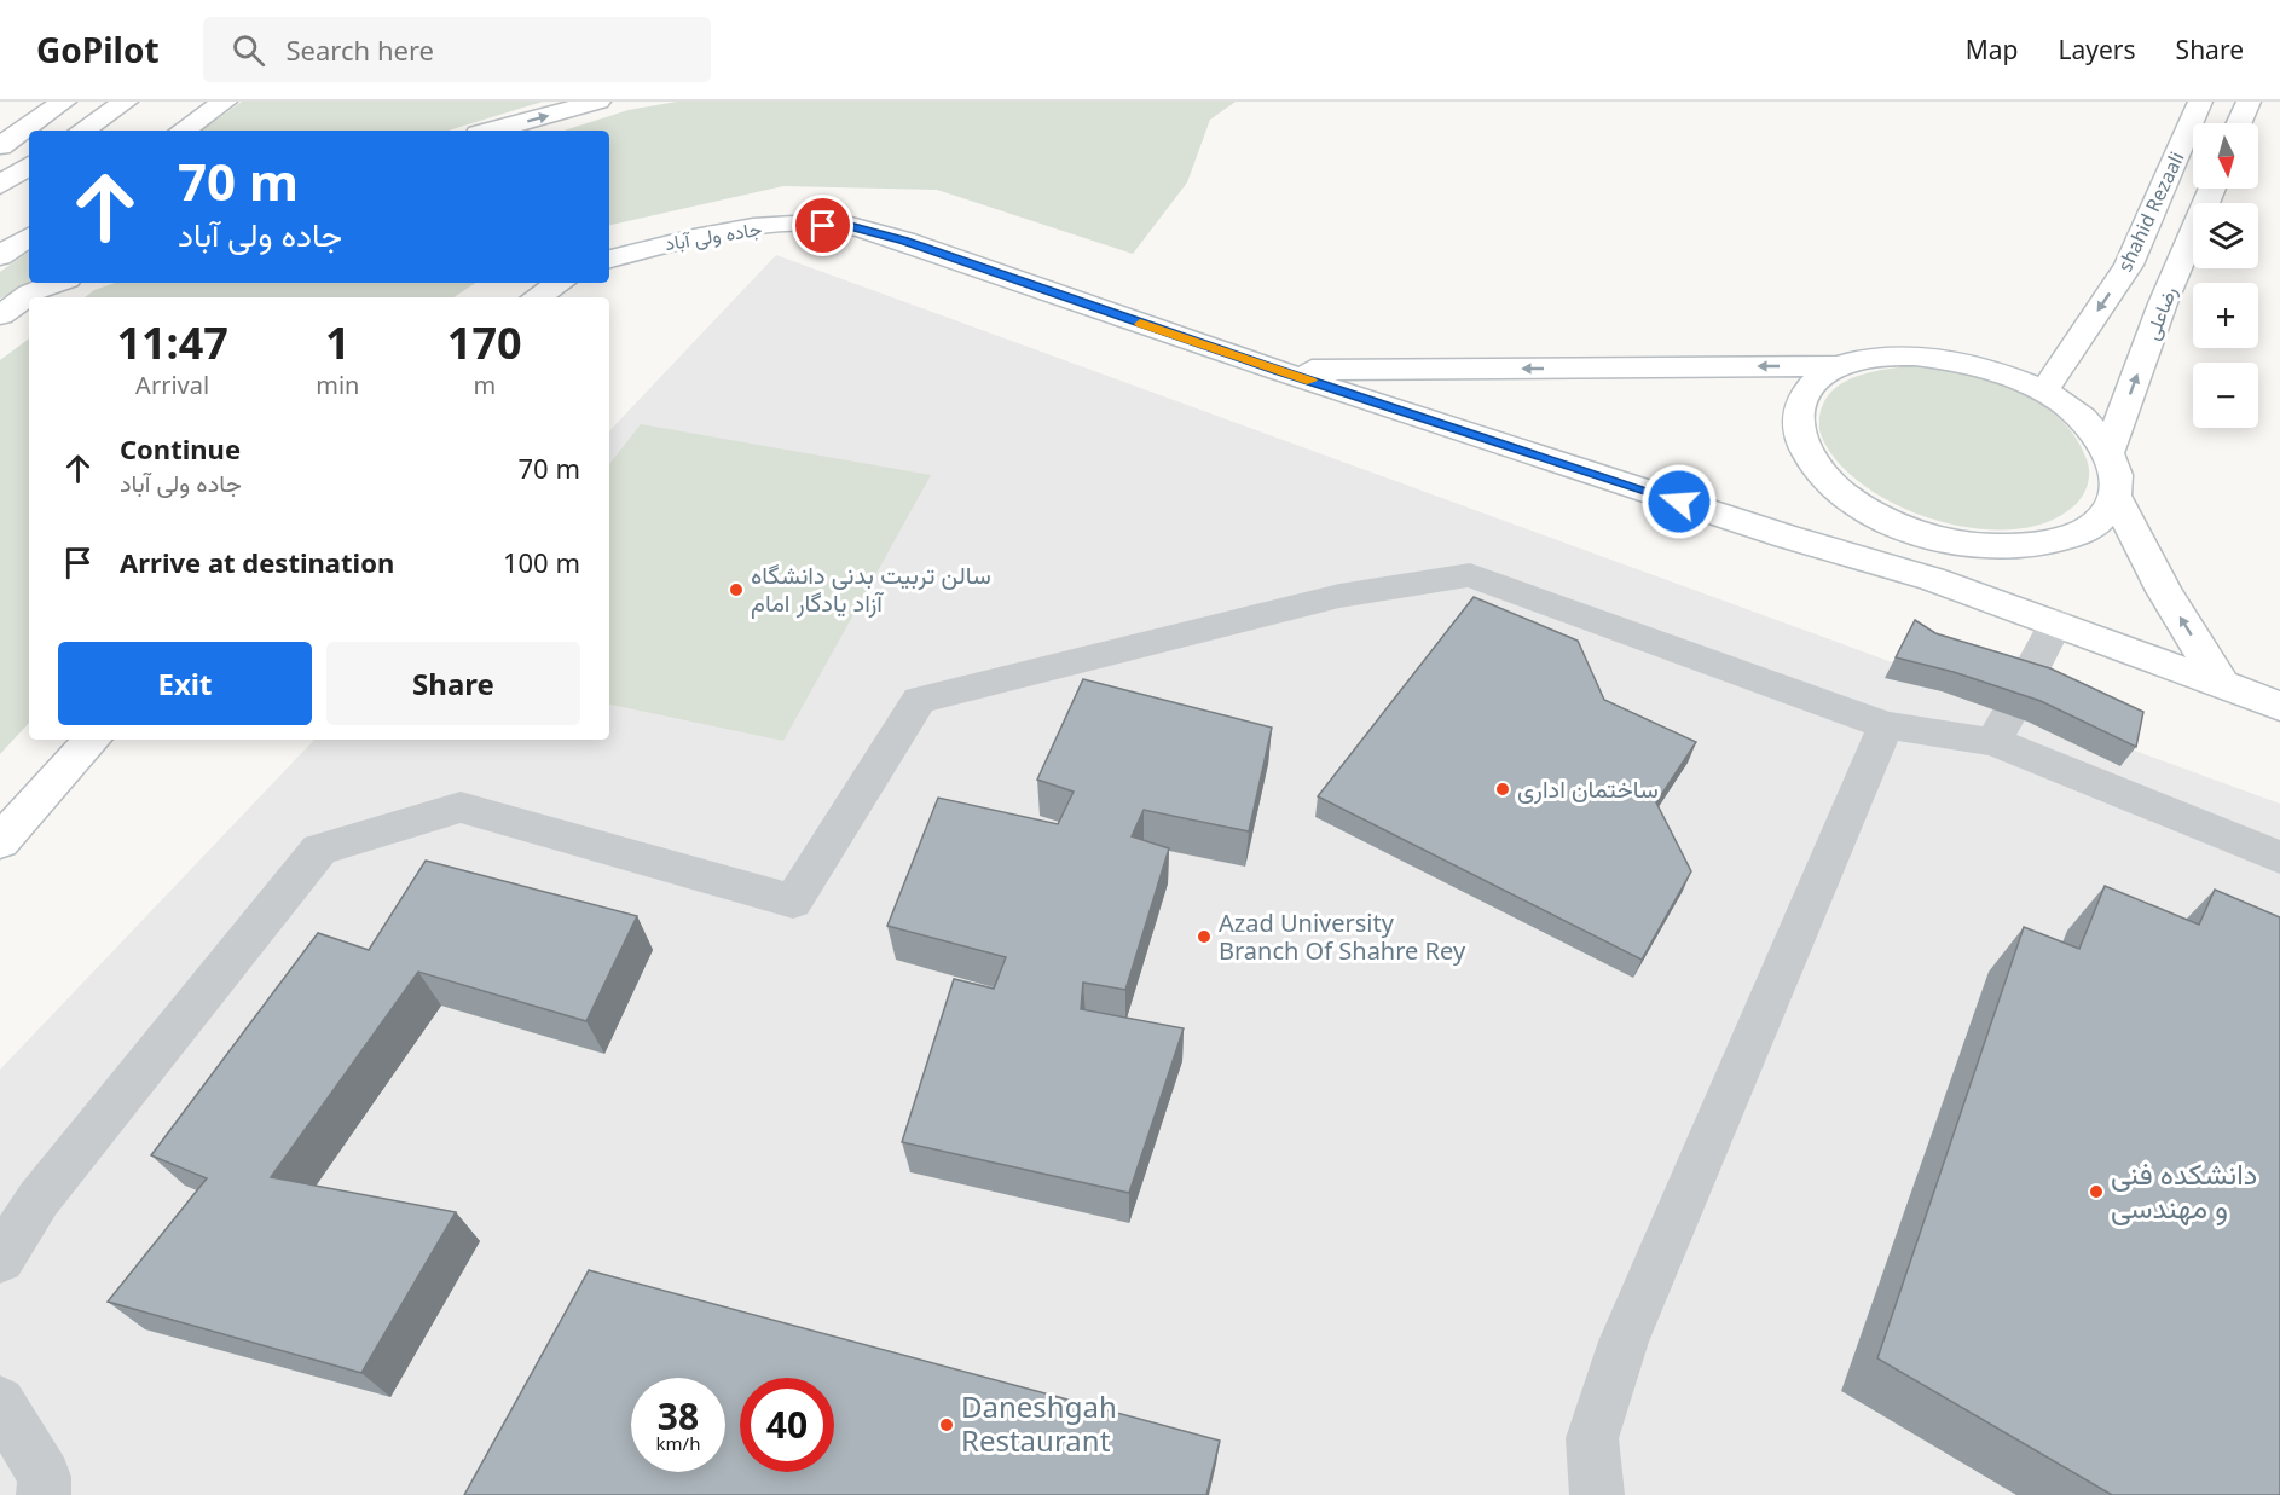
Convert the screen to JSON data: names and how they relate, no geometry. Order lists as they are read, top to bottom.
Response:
{
  "streets": {
    "main road": ["shahid Rezaali", "جاده ولی آباد", "رضاعلی"]
  },
  "crossings": [
    ["shahid Rezaali", "رضاعلی"]
  ],
  "one_way": ["shahid Rezaali", "رضاعلی"],
  "places": [
    "سالن تربیت بدنی دانشگاه آزاد یادگار امام",
    "ساختمان اداری",
    "Azad University Branch Of Shahre Rey",
    "دانشکده فنی و مهندسی",
    "Daneshgah Restaurant"
  ],
  "north": "bottom",
  "page": {
    "header": "GoPilot",
    "search": "Search here",
    "nav": ["Map", "Layers", "Share"],
    "map_buttons": ["+", "−"],
    "turn": ["70 m", "جاده ولی آباد"],
    "eta": [
      "11:47",
      "Arrival",
      "1",
      "min",
      "170",
      "m"
    ],
    "list": [
      {
        "name": "Continue",
        "note": "جاده ولی آباد",
        "value": "70 m"
      },
      {
        "name": "Arrive at destination",
        "value": "100 m"
      }
    ],
    "buttons": ["Exit", "Share"],
    "speed": "38 km/h",
    "limit": "40"
  }
}
